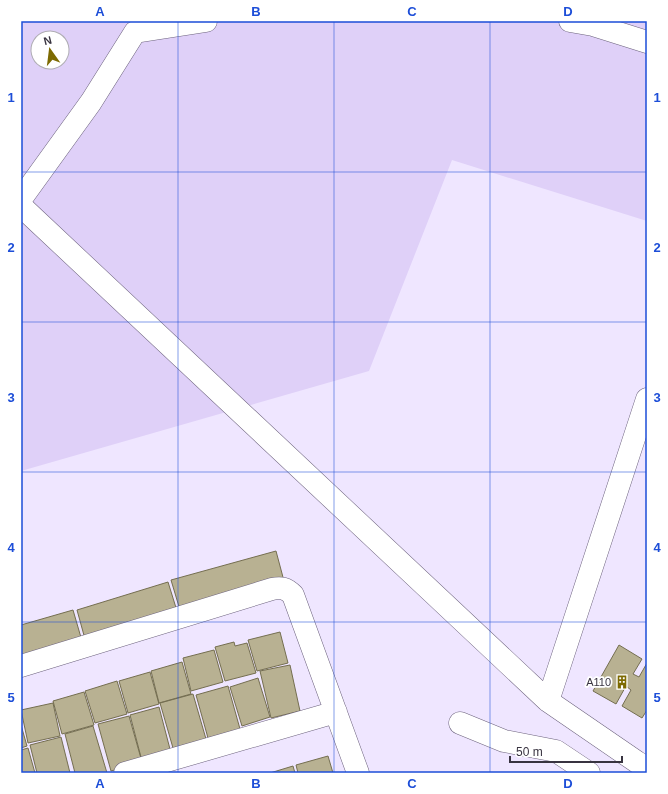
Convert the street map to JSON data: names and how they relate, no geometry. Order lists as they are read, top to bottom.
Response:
{
  "places": {
    "building": ["A110"]
  },
  "scale_bar": "50 m",
  "north": "top",
  "grid": {
    "columns": [
      "A",
      "B",
      "C",
      "D"
    ],
    "rows": [
      "1",
      "2",
      "3",
      "4",
      "5"
    ]
  }
}
